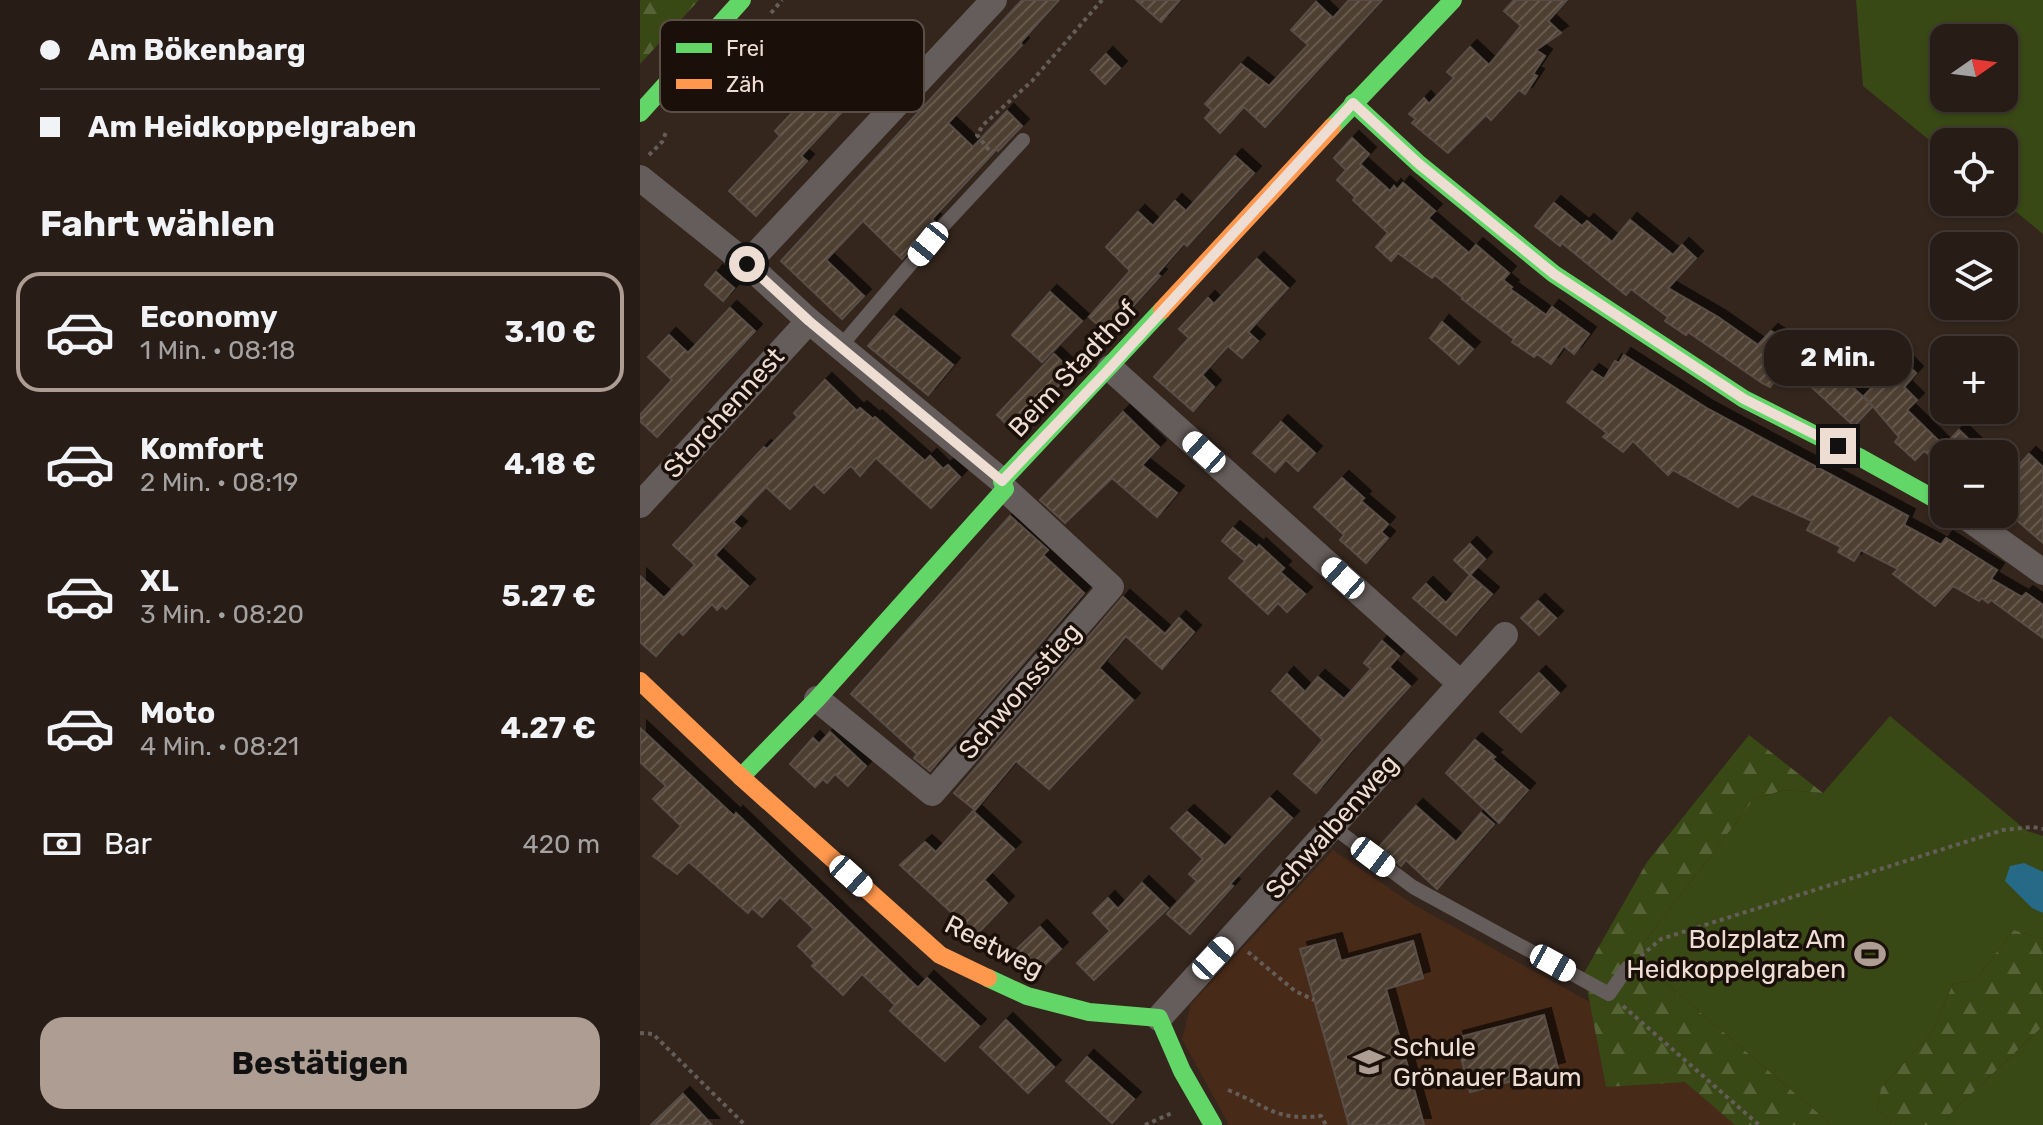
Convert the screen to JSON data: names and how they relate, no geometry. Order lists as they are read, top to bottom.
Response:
{
  "streets": {
    "street": [
      "Beim Stadthof",
      "Storchennest",
      "Schwonsstieg",
      "Schwalbenweg",
      "Reetweg"
    ]
  },
  "crossings": [
    ["Beim Stadthof", "Schwonsstieg"],
    ["Beim Stadthof", "Reetweg"],
    ["Schwalbenweg", "Reetweg"]
  ],
  "places": {
    "sports": ["Bolzplatz Am Heidkoppelgraben"],
    "school or university": ["Schule Grönauer Baum"]
  },
  "legend": ["Frei", "Zäh"],
  "north": "right",
  "page": {
    "banner": ["Am Bökenbarg", "Am Heidkoppelgraben"],
    "map_buttons": ["+", "−"],
    "heading": "Fahrt wählen",
    "list": [
      {
        "name": "Economy",
        "note": "1 Min. · 08:18",
        "value": "3.10 €"
      },
      {
        "name": "Komfort",
        "note": "2 Min. · 08:19",
        "value": "4.18 €"
      },
      {
        "name": "XL",
        "note": "3 Min. · 08:20",
        "value": "5.27 €"
      },
      {
        "name": "Moto",
        "note": "4 Min. · 08:21",
        "value": "4.27 €"
      }
    ],
    "bubble": "2 Min.",
    "pay": ["Bar", "420 m"],
    "buttons": "Bestätigen"
  }
}
